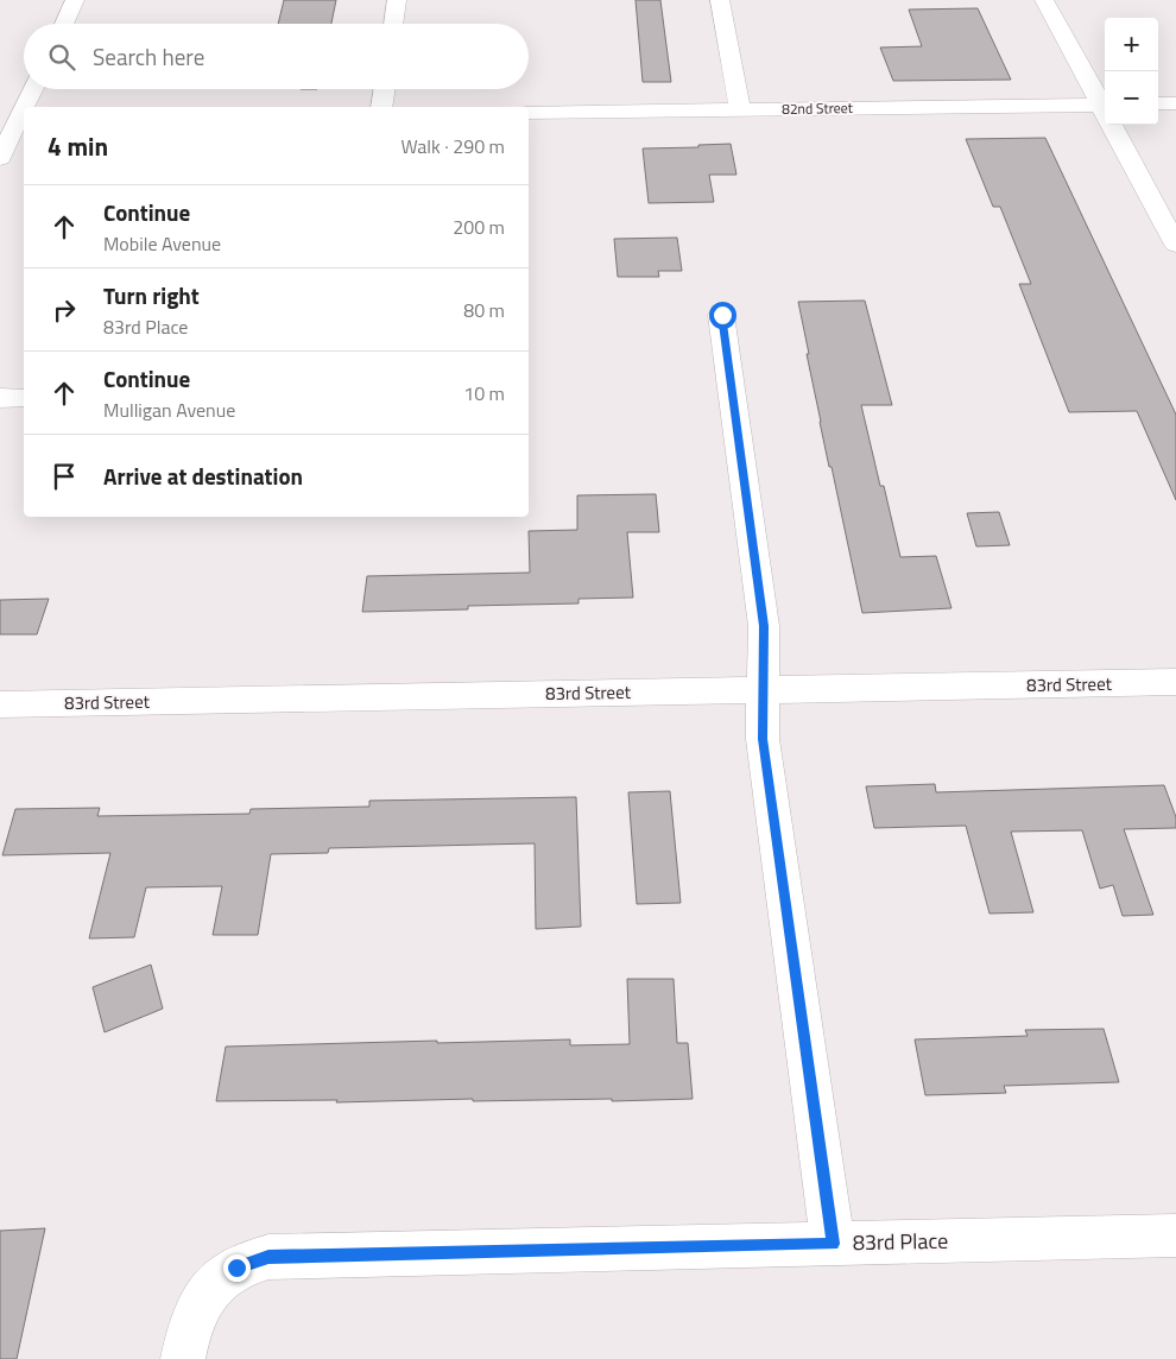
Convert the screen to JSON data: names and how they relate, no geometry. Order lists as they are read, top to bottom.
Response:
{
  "streets": {
    "street": ["82nd Street", "83rd Street", "83rd Place"]
  },
  "page": {
    "map_buttons": ["+", "−"],
    "search": "Search here",
    "heading": ["4 min", "Walk · 290 m"],
    "list": [
      ["Continue", "Mobile Avenue", "200 m"],
      ["Turn right", "83rd Place", "80 m"],
      ["Continue", "Mulligan Avenue", "10 m"],
      "Arrive at destination"
    ]
  }
}
